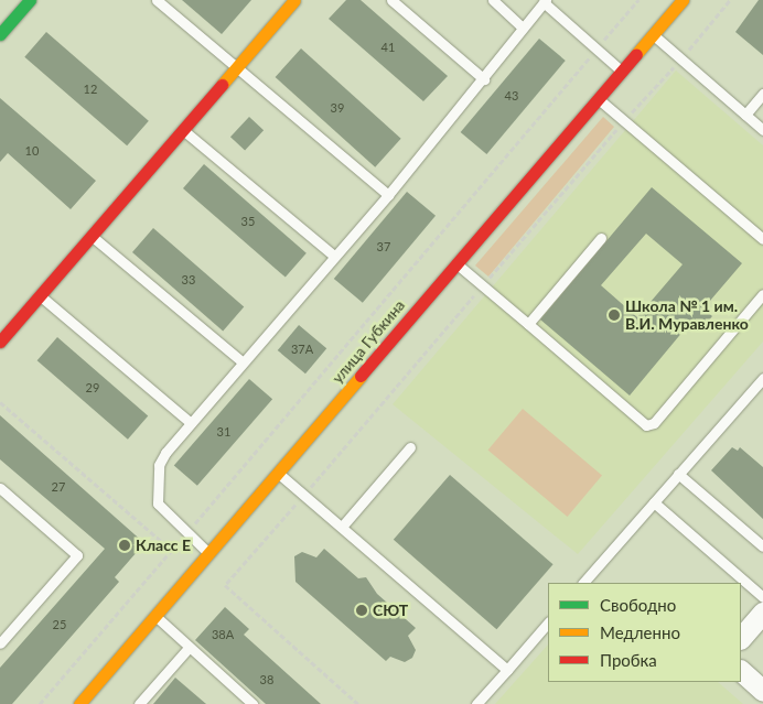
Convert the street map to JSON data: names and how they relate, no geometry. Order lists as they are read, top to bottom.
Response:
{
  "streets": {
    "street": ["улица Губкина"]
  },
  "places": ["Школа № 1 им. В.И. Муравленко", "Класс Е", "СЮТ"],
  "house_numbers": [
    "41",
    "12",
    "43",
    "39",
    "10",
    "35",
    "37",
    "33",
    "37А",
    "29",
    "31",
    "27",
    "25",
    "38А",
    "38"
  ],
  "legend": ["Свободно", "Медленно", "Пробка"]
}
